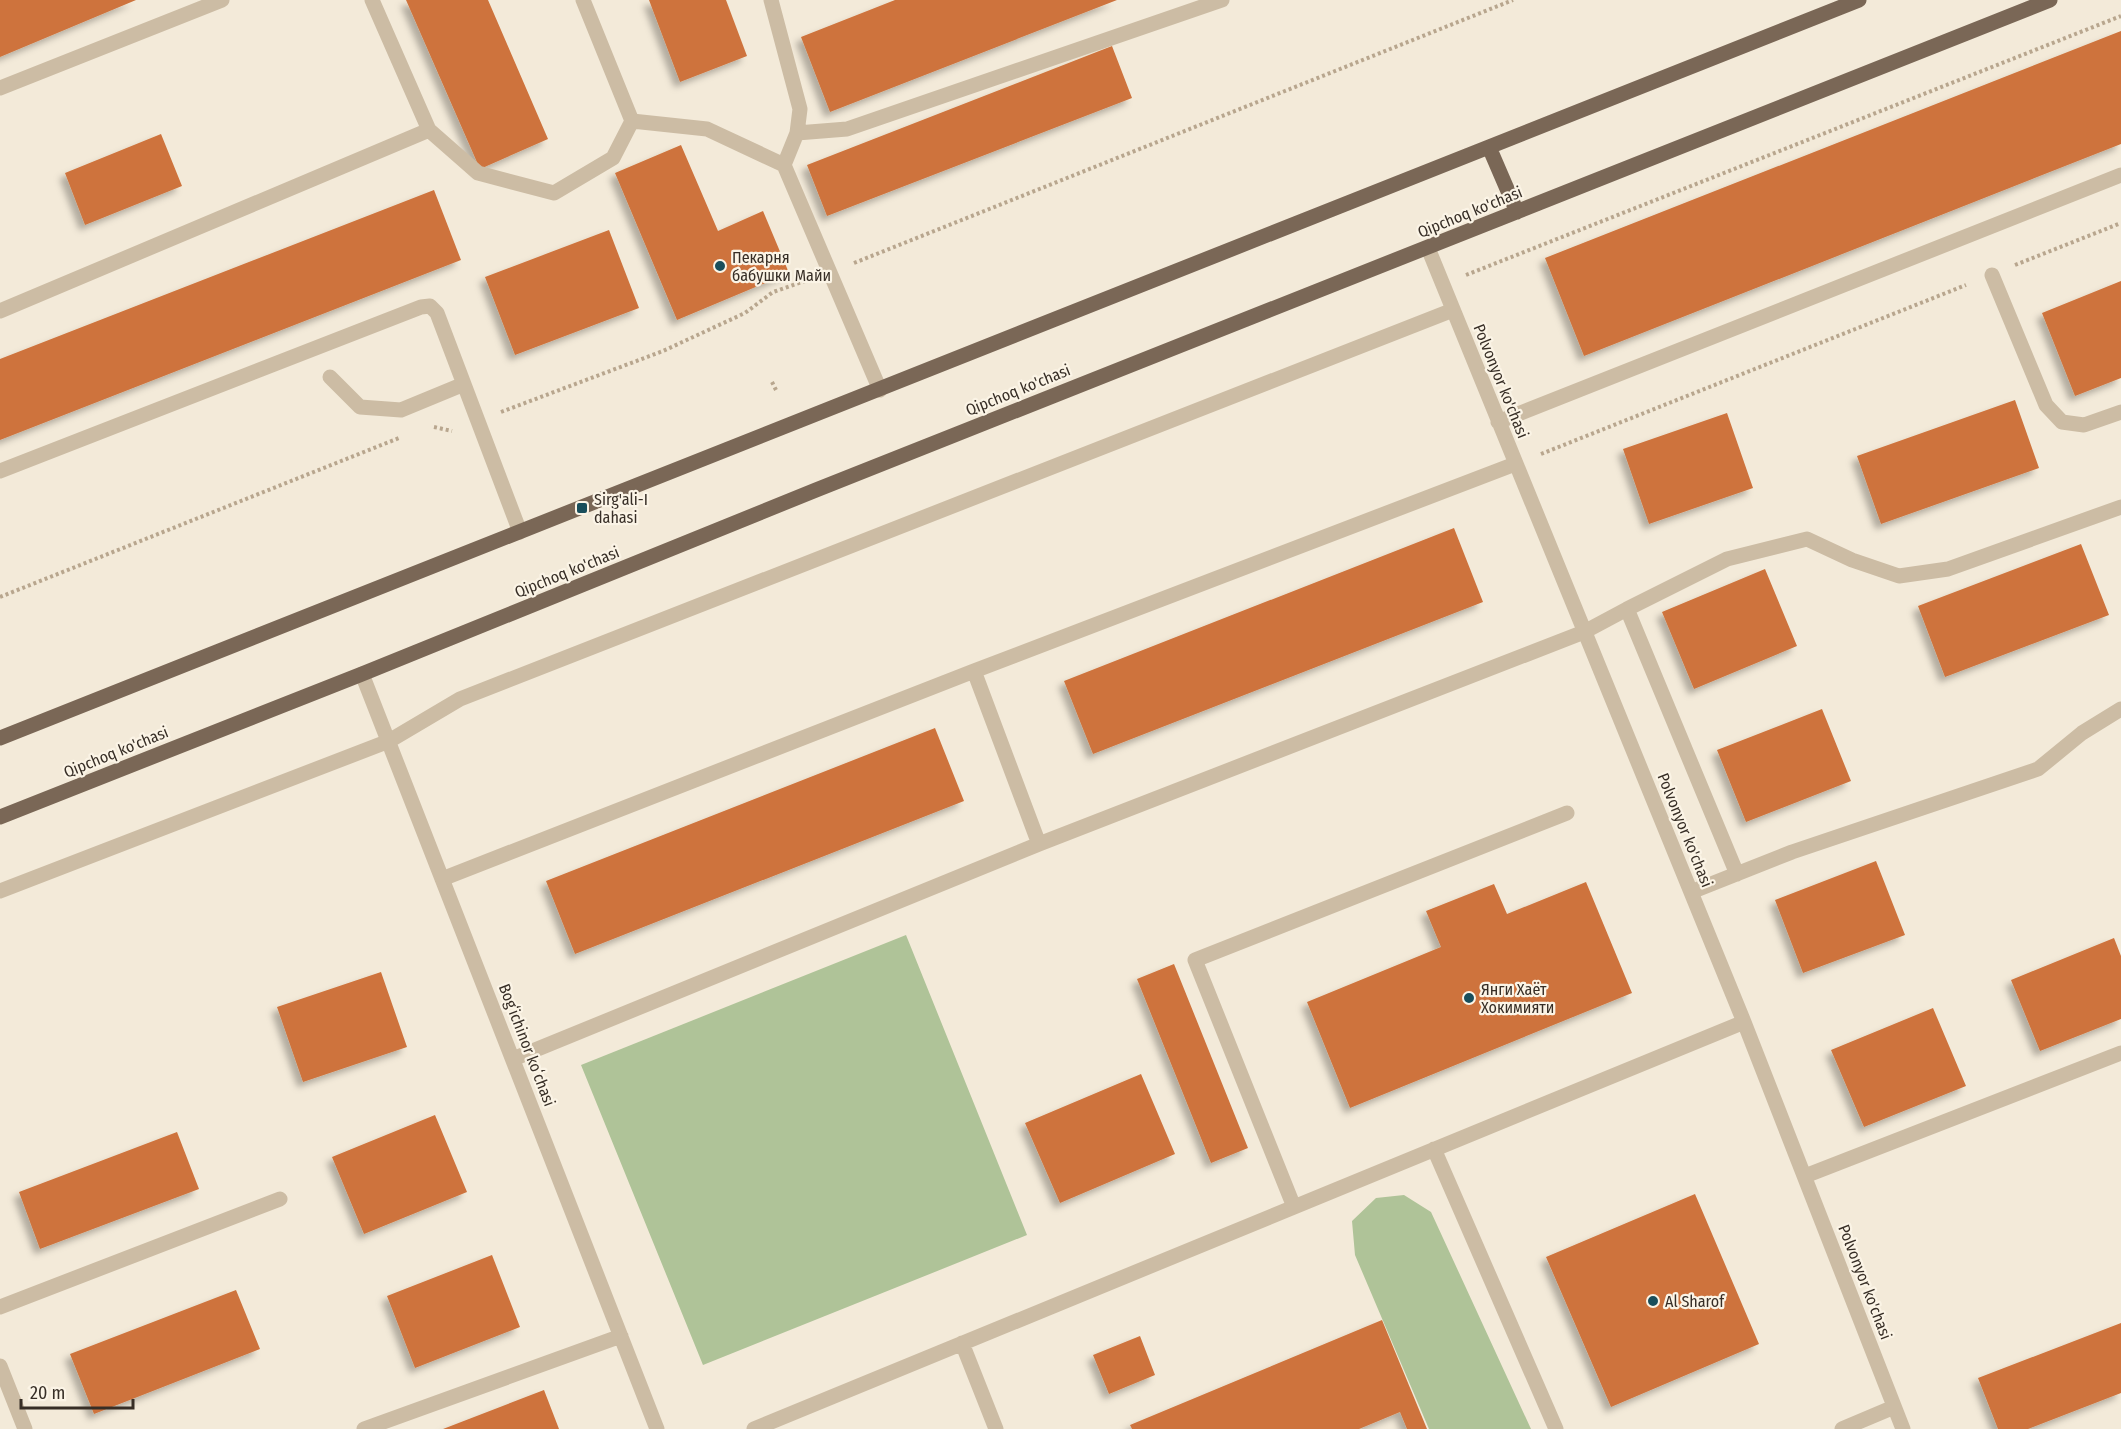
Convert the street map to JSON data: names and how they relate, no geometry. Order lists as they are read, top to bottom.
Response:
{
  "streets": {
    "main road": ["Qipchoq ko'chasi"],
    "street": ["Polvonyor ko'chasi", "Bogʻichinor koʻchasi"]
  },
  "crossings": [
    ["Qipchoq ko'chasi", "Polvonyor ko'chasi"],
    ["Qipchoq ko'chasi", "Bogʻichinor koʻchasi"]
  ],
  "places": {
    "other": ["Пекарня бабушки Майи", "Янги Хаёт Хокимияти", "Al Sharof"],
    "transit": ["Sirg'ali-I dahasi"]
  },
  "scale_bar": "20 m"
}
